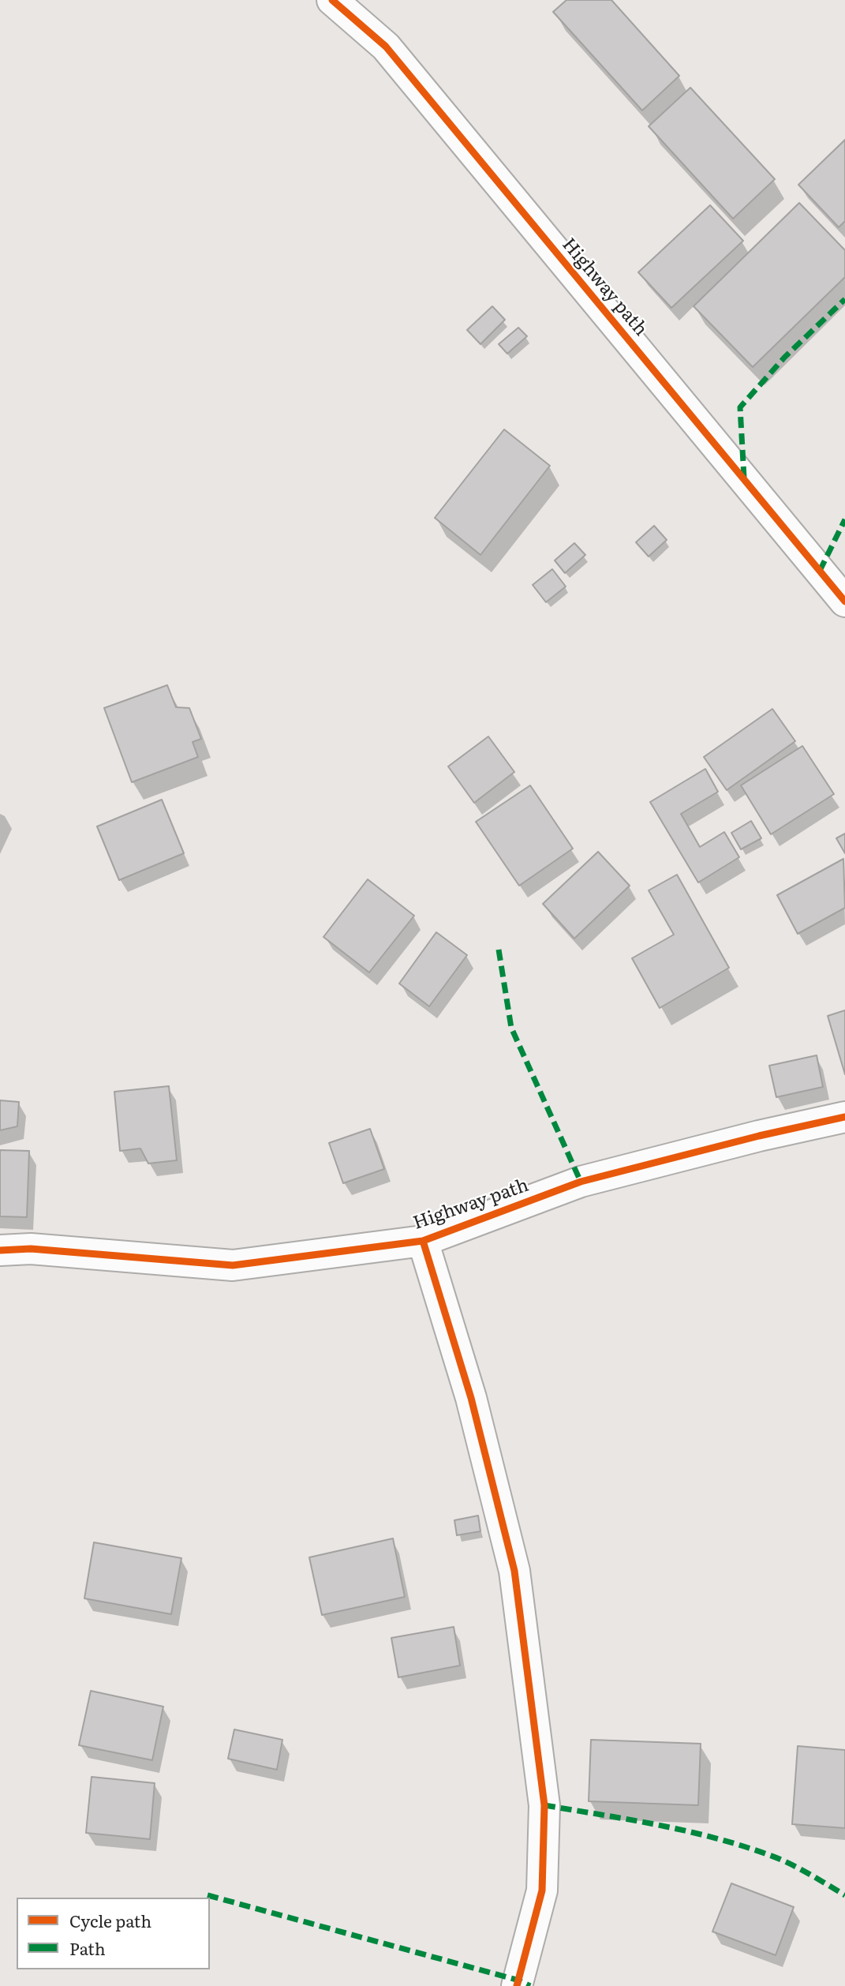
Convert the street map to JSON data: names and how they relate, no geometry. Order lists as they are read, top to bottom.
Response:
{
  "streets": {
    "street": ["Highway path"]
  },
  "legend": ["Cycle path", "Path"]
}
